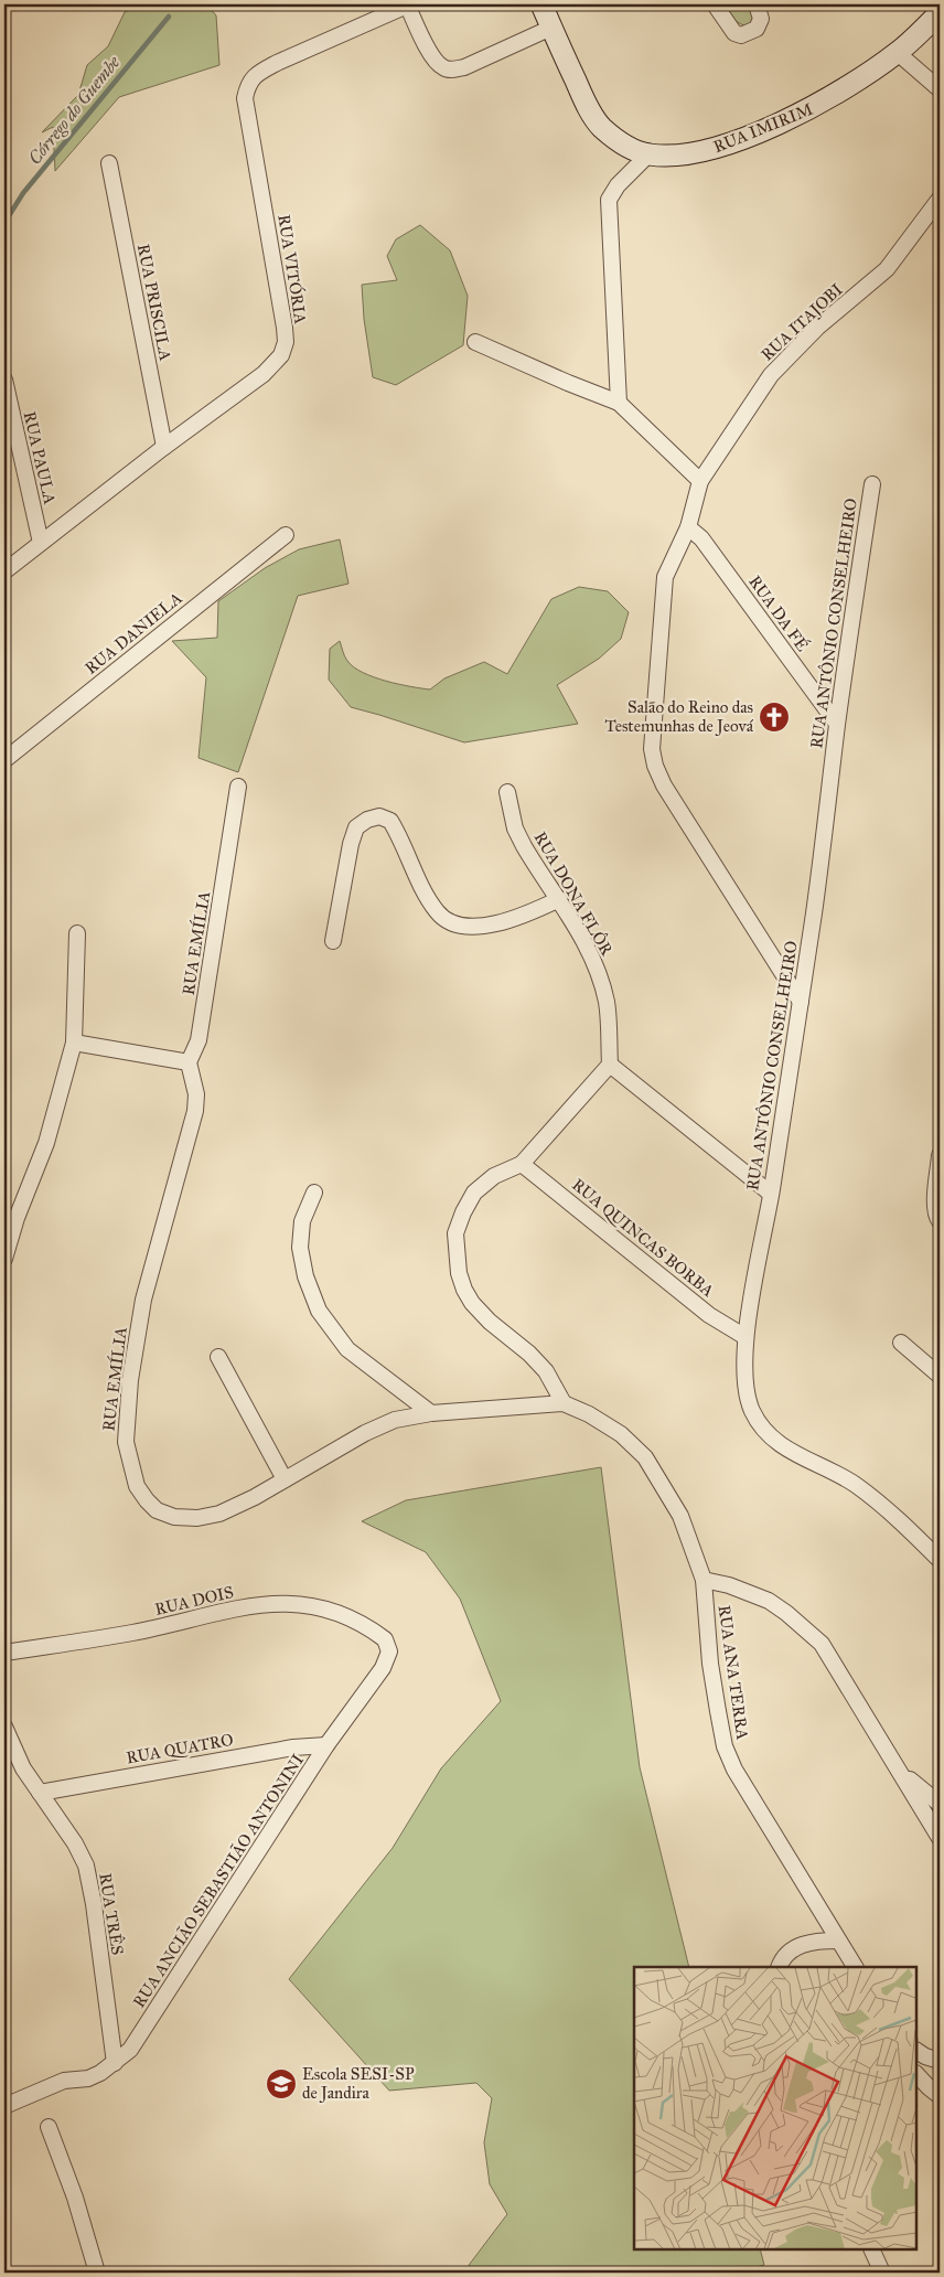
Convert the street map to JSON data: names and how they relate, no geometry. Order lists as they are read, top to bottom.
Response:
{
  "streets": {
    "street": [
      "RUA IMIRIM",
      "RUA VITÓRIA",
      "RUA PRISCILA",
      "RUA ITAJOBI",
      "RUA PAULA",
      "RUA DA FÉ",
      "RUA ANTÔNIO CONSELHEIRO",
      "RUA DANIELA",
      "RUA DONA FLÔR",
      "RUA EMÍLIA",
      "RUA QUINCAS BORBA",
      "RUA DOIS",
      "RUA ANA TERRA",
      "RUA QUATRO",
      "RUA ANCIÃO SEBASTIÃO ANTONINI",
      "RUA TRÊS"
    ]
  },
  "crossings": [
    ["RUA VITÓRIA", "RUA PRISCILA"],
    ["RUA VITÓRIA", "RUA PAULA"],
    ["RUA ITAJOBI", "RUA DA FÉ"],
    ["RUA ITAJOBI", "RUA ANTÔNIO CONSELHEIRO"],
    ["RUA DA FÉ", "RUA ANTÔNIO CONSELHEIRO"],
    ["RUA ANTÔNIO CONSELHEIRO", "RUA QUINCAS BORBA"],
    ["RUA EMÍLIA", "RUA ANA TERRA"],
    ["RUA DOIS", "RUA ANCIÃO SEBASTIÃO ANTONINI"],
    ["RUA QUATRO", "RUA ANCIÃO SEBASTIÃO ANTONINI"],
    ["RUA QUATRO", "RUA TRÊS"],
    ["RUA ANCIÃO SEBASTIÃO ANTONINI", "RUA TRÊS"]
  ],
  "water": ["Córrego do Guembe"],
  "places": {
    "church": ["Salão do Reino das Testemunhas de Jeová"],
    "school or university": ["Escola SESI-SP de Jandira"]
  }
}
